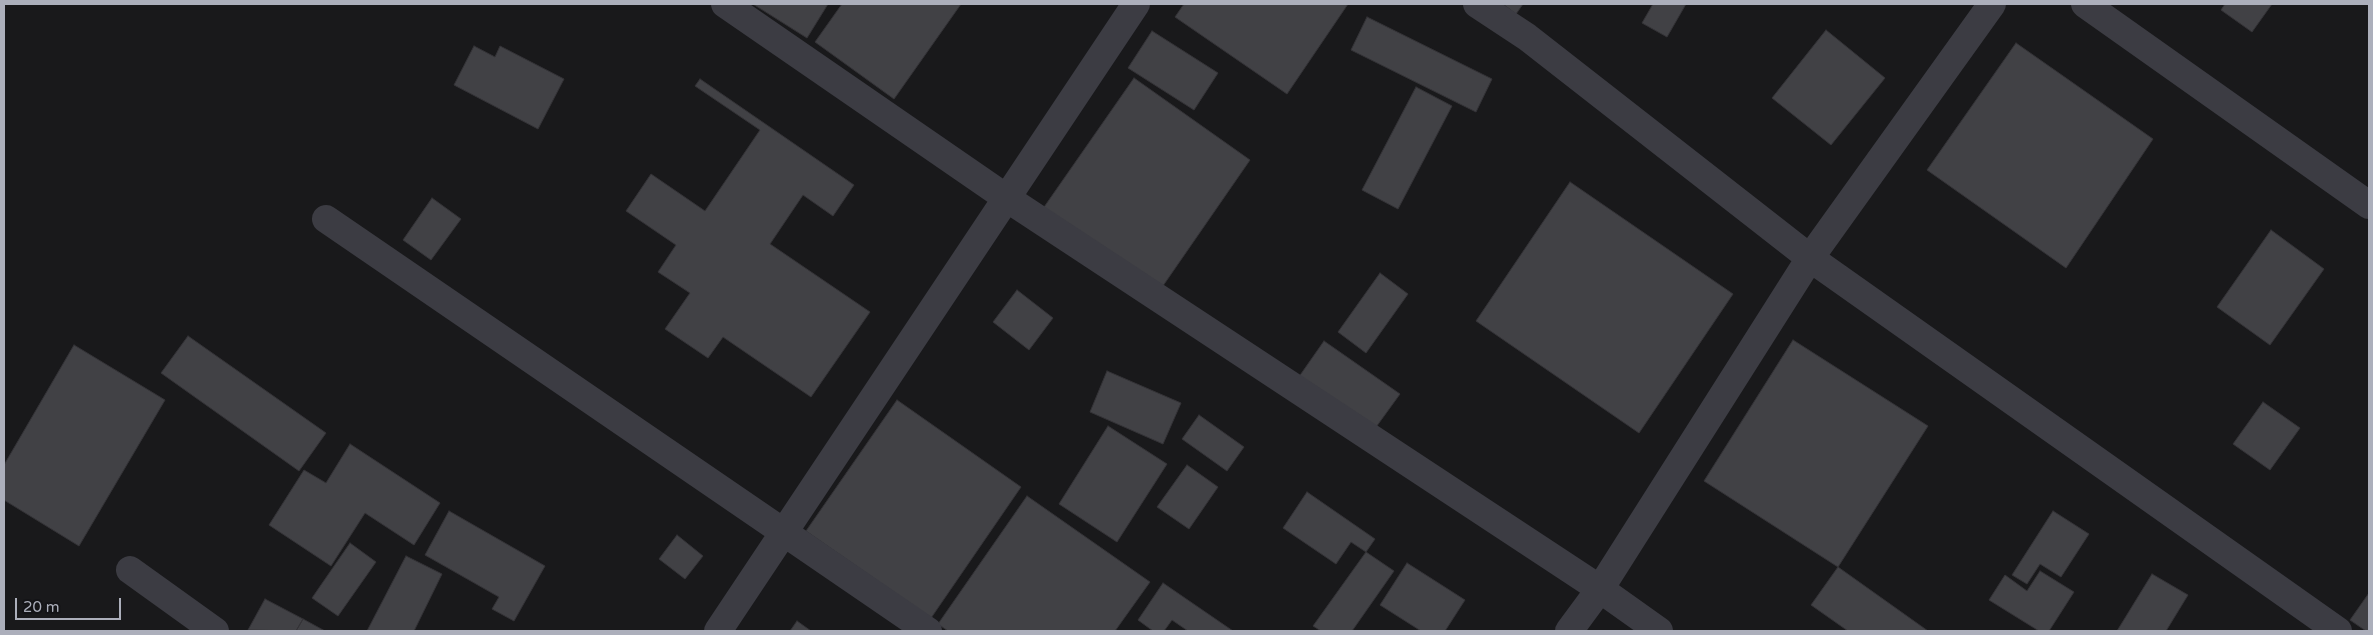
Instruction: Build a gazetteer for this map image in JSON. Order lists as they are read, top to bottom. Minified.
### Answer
{"scale_bar":"20 m"}
